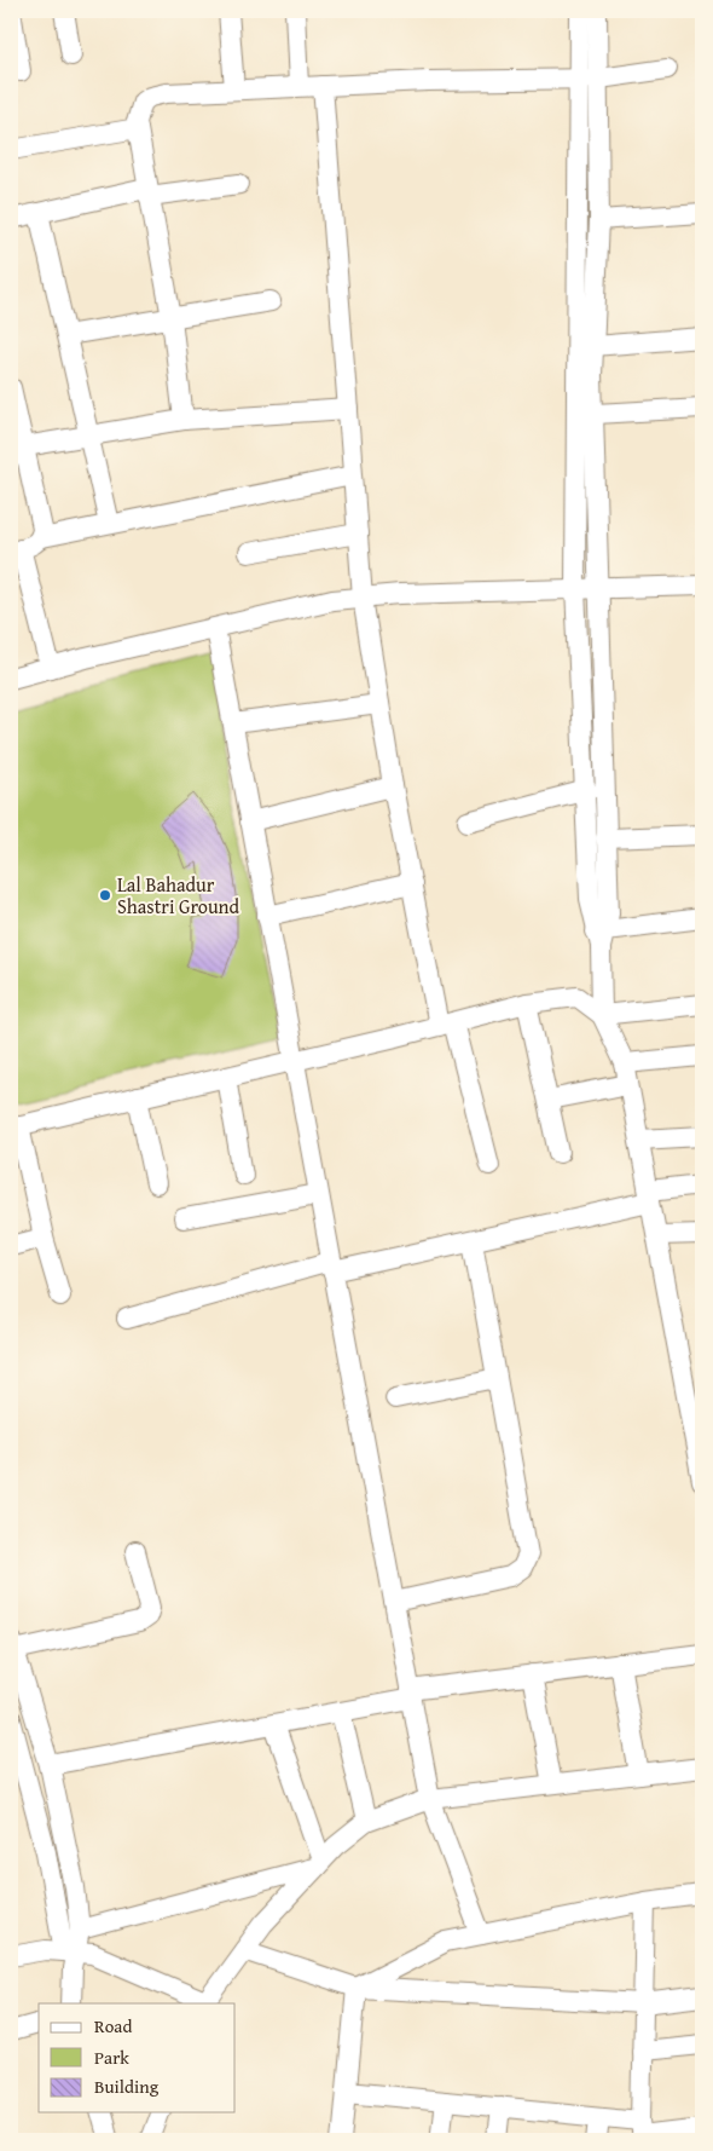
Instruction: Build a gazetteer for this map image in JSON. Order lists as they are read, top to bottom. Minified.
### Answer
{"places":["Lal Bahadur Shastri Ground"],"legend":["Road","Park","Building"]}
